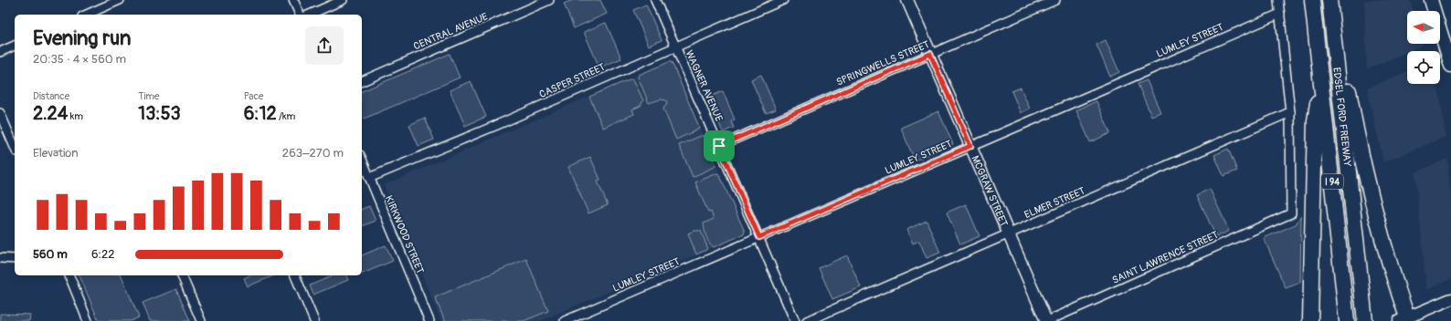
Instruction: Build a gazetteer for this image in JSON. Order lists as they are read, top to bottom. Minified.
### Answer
{"streets":{"highway":["EDSEL FORD FREEWAY","I 94"],"street":["CENTRAL AVENUE","LUMLEY STREET","SPRINGWELLS STREET","CASPER STREET","WAGNER AVENUE","MCGRAW STREET","ELMER STREET","KIRKWOOD STREET","SAINT LAWRENCE STREET"]},"crossings":[["LUMLEY STREET","WAGNER AVENUE"],["LUMLEY STREET","MCGRAW STREET"],["SPRINGWELLS STREET","WAGNER AVENUE"],["SPRINGWELLS STREET","MCGRAW STREET"],["CASPER STREET","WAGNER AVENUE"],["CASPER STREET","KIRKWOOD STREET"],["MCGRAW STREET","ELMER STREET"],["MCGRAW STREET","SAINT LAWRENCE STREET"],["ELMER STREET","SAINT LAWRENCE STREET"]],"north":"left","page":{"heading":["Evening run","20:35 · 4 × 560 m"],"stats":[["Distance","2.24 km"],["Time","13:53"],["Pace","6:12 /km"]],"chart":["Elevation","263–270 m"],"list":[{"name":"560 m","note":"6:22"}]}}
